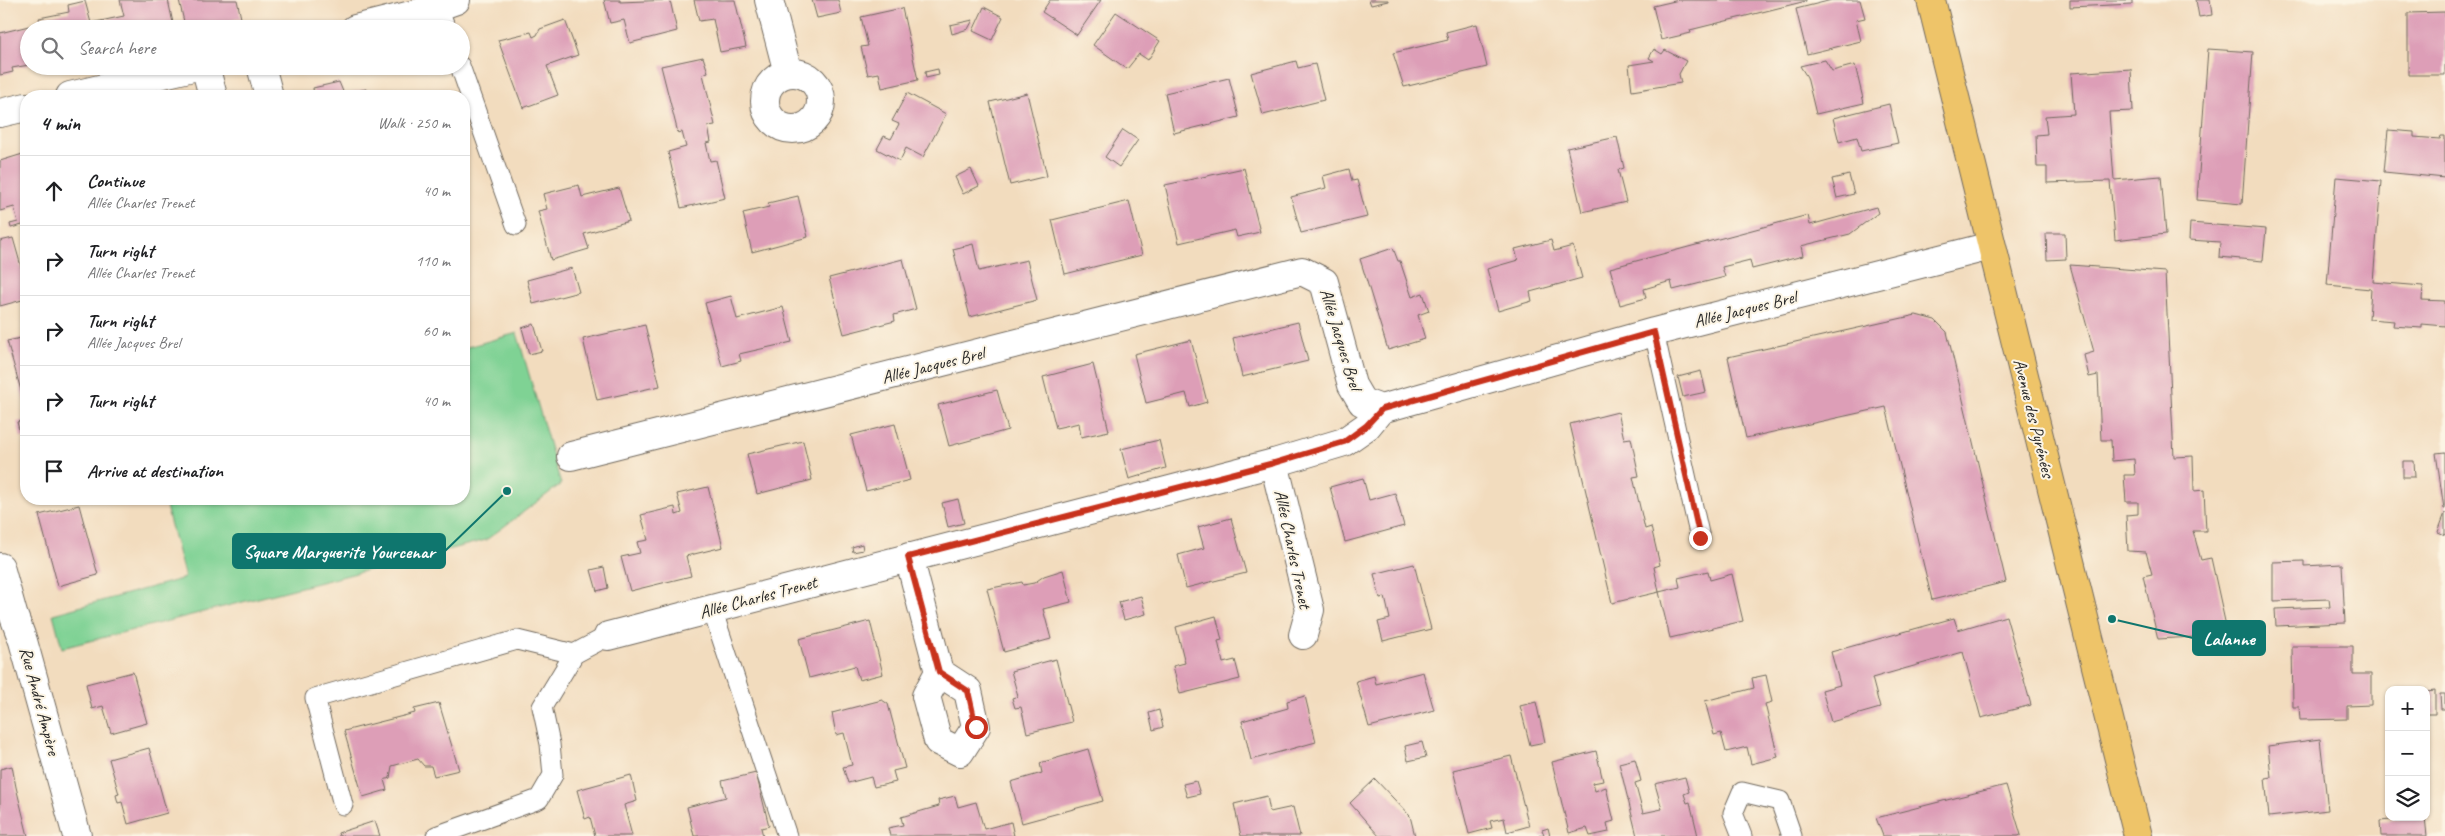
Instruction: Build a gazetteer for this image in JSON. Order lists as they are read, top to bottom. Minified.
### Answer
{"streets":{"main road":["Avenue des Pyrénées"],"street":["Allée Jacques Brel","Allée Charles Trenet","Rue André Ampère"]},"crossings":[["Allée Jacques Brel","Avenue des Pyrénées"],["Allée Jacques Brel","Allée Charles Trenet"]],"places":["Square Marguerite Yourcenar","Lalanne"],"page":{"search":"Search here","heading":["4 min","Walk · 250 m"],"list":[["Continue","Allée Charles Trenet","40 m"],["Turn right","Allée Charles Trenet","110 m"],["Turn right","Allée Jacques Brel","60 m"],["Turn right","40 m"],"Arrive at destination"],"map_buttons":["+","−"]}}
